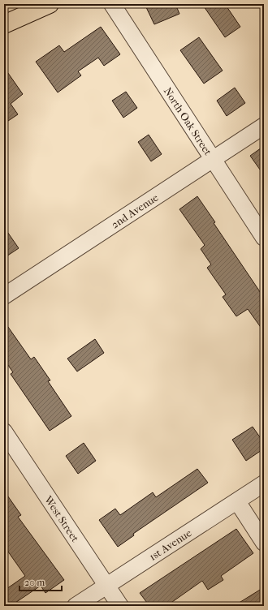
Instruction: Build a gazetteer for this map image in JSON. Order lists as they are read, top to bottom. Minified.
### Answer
{"streets":{"street":["North Oak Street","2nd Avenue","West Street","1st Avenue"]},"crossings":[["North Oak Street","2nd Avenue"],["West Street","1st Avenue"]],"scale_bar":"20 m"}
